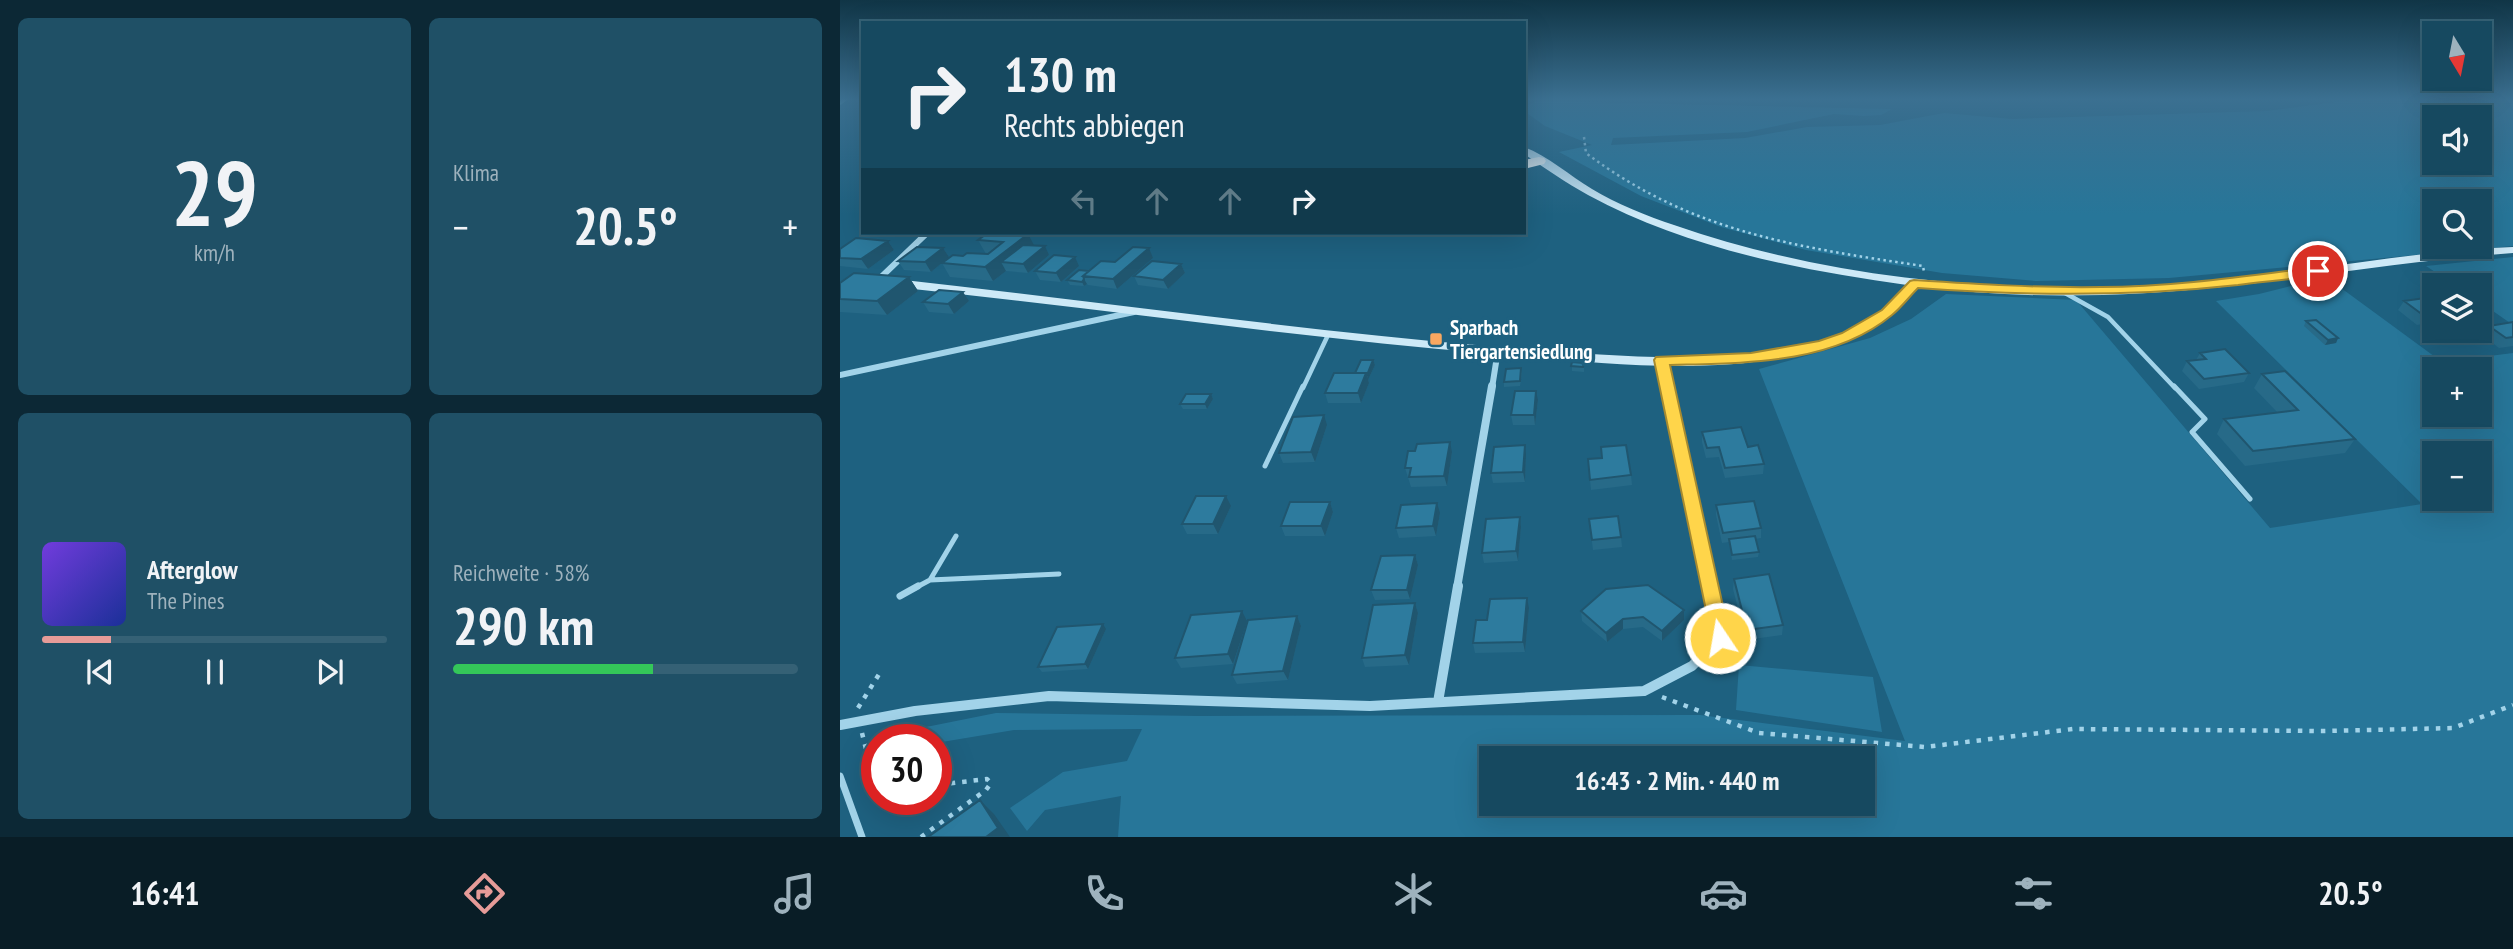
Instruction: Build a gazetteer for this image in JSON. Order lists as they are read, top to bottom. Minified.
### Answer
{"places":{"transit":["Sparbach Tiergartensiedlung"]},"north":"bottom","page":{"tile":[["29","km/h"],"Klima",["Reichweite · 58%","290 km"]],"map_buttons":["+","−"],"turn":["130 m","Rechts abbiegen"],"heat":["−","20.5°","+"],"song":["Afterglow","The Pines"],"limit":"30","trip":"16:43 · 2 Min. · 440 m","tabs":["16:41","20.5°"]}}
